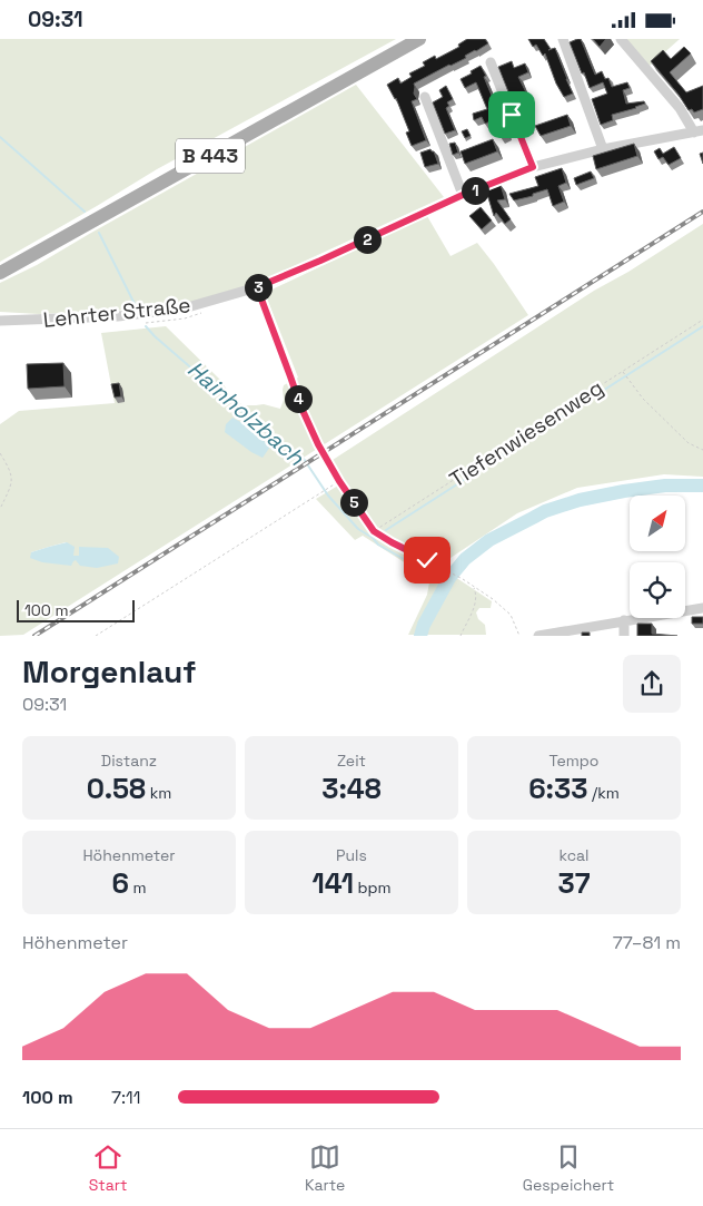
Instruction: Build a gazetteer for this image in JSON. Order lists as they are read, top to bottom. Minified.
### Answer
{"streets":{"main road":["B 443"],"street":["Lehrter Straße"],"path":["Tiefenwiesenweg"]},"water":["Hainholzbach"],"scale_bar":"100 m","north":"top right","page":{"status":"09:31","pins":["1","2","3","4","5"],"scale":"100 m","heading":["Morgenlauf","09:31"],"stats":[["Distanz","0.58 km"],["Zeit","3:48"],["Tempo","6:33 /km"],["Höhenmeter","6 m"],["Puls","141 bpm"],["kcal","37"]],"chart":["Höhenmeter","77–81 m"],"list":[{"name":"100 m","note":"7:11"}],"tabs":["Start","Karte","Gespeichert"]}}
